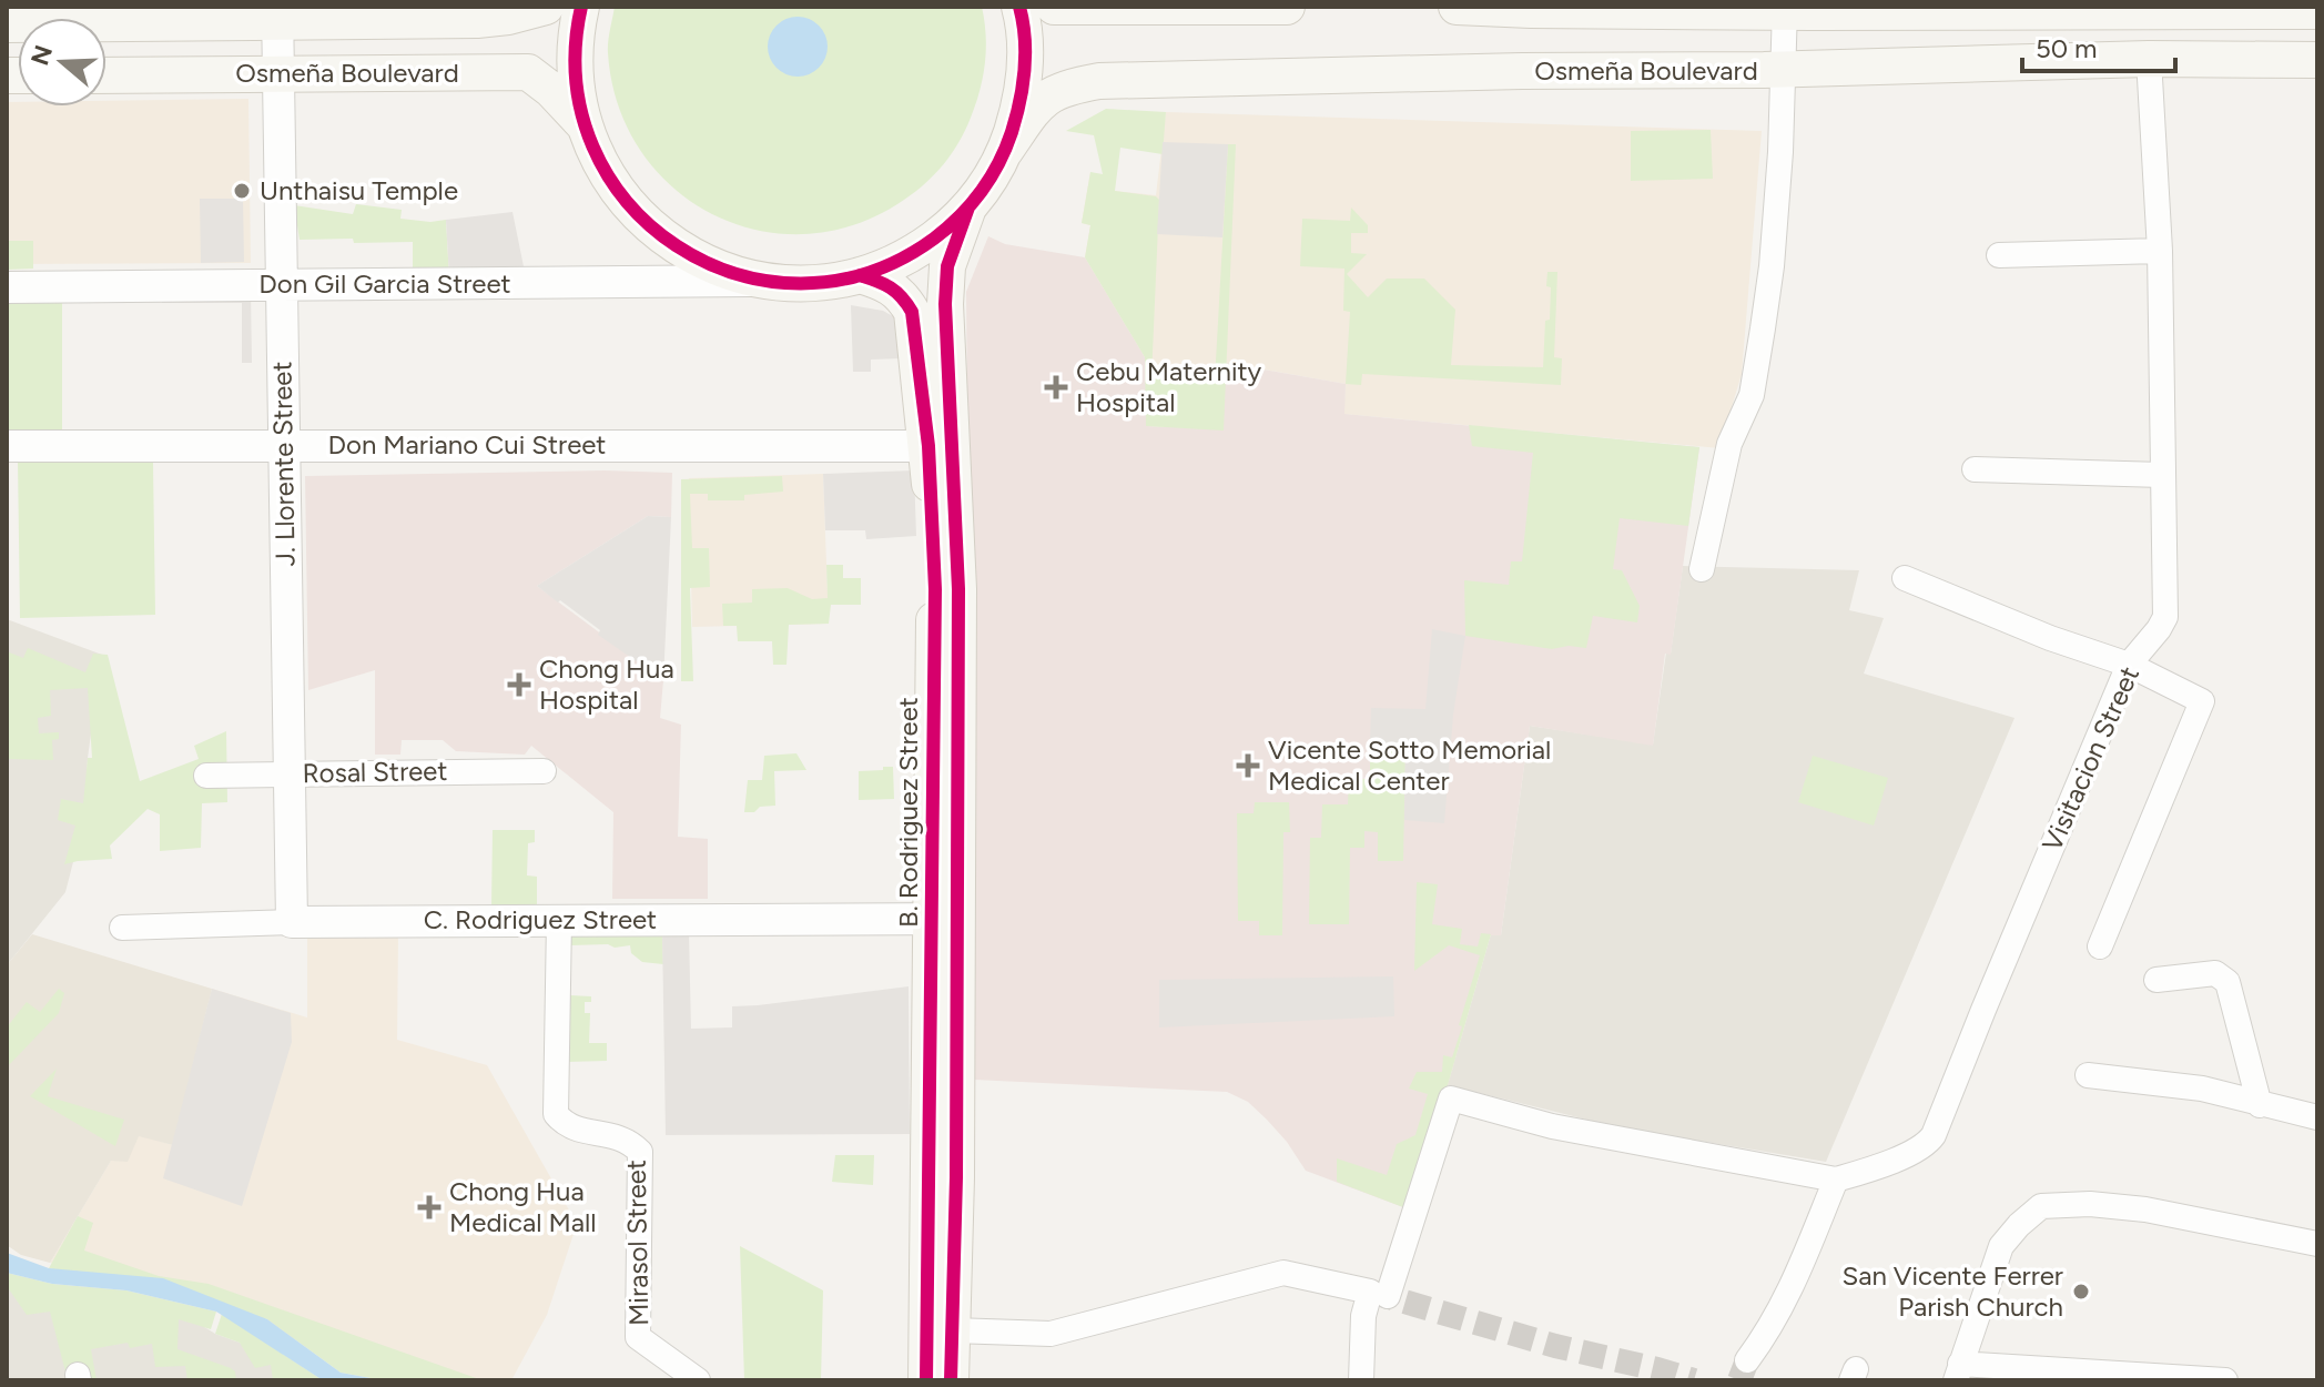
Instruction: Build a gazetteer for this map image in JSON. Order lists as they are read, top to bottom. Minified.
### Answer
{"streets":{"main road":["Osmeña Boulevard","B. Rodriguez Street"],"street":["Don Gil Garcia Street","Don Mariano Cui Street","J. Llorente Street","Visitacion Street","Rosal Street","C. Rodriguez Street","Mirasol Street"]},"crossings":[["Osmeña Boulevard","J. Llorente Street"],["Osmeña Boulevard","Visitacion Street"],["Don Gil Garcia Street","J. Llorente Street"],["Don Mariano Cui Street","J. Llorente Street"],["Don Mariano Cui Street","B. Rodriguez Street"],["J. Llorente Street","Rosal Street"],["J. Llorente Street","C. Rodriguez Street"],["B. Rodriguez Street","C. Rodriguez Street"],["C. Rodriguez Street","Mirasol Street"]],"places":{"other":["Unthaisu Temple","San Vicente Ferrer Parish Church"],"health":["Cebu Maternity Hospital","Chong Hua Hospital","Vicente Sotto Memorial Medical Center","Chong Hua Medical Mall"]},"scale_bar":"50 m","north":"left"}
